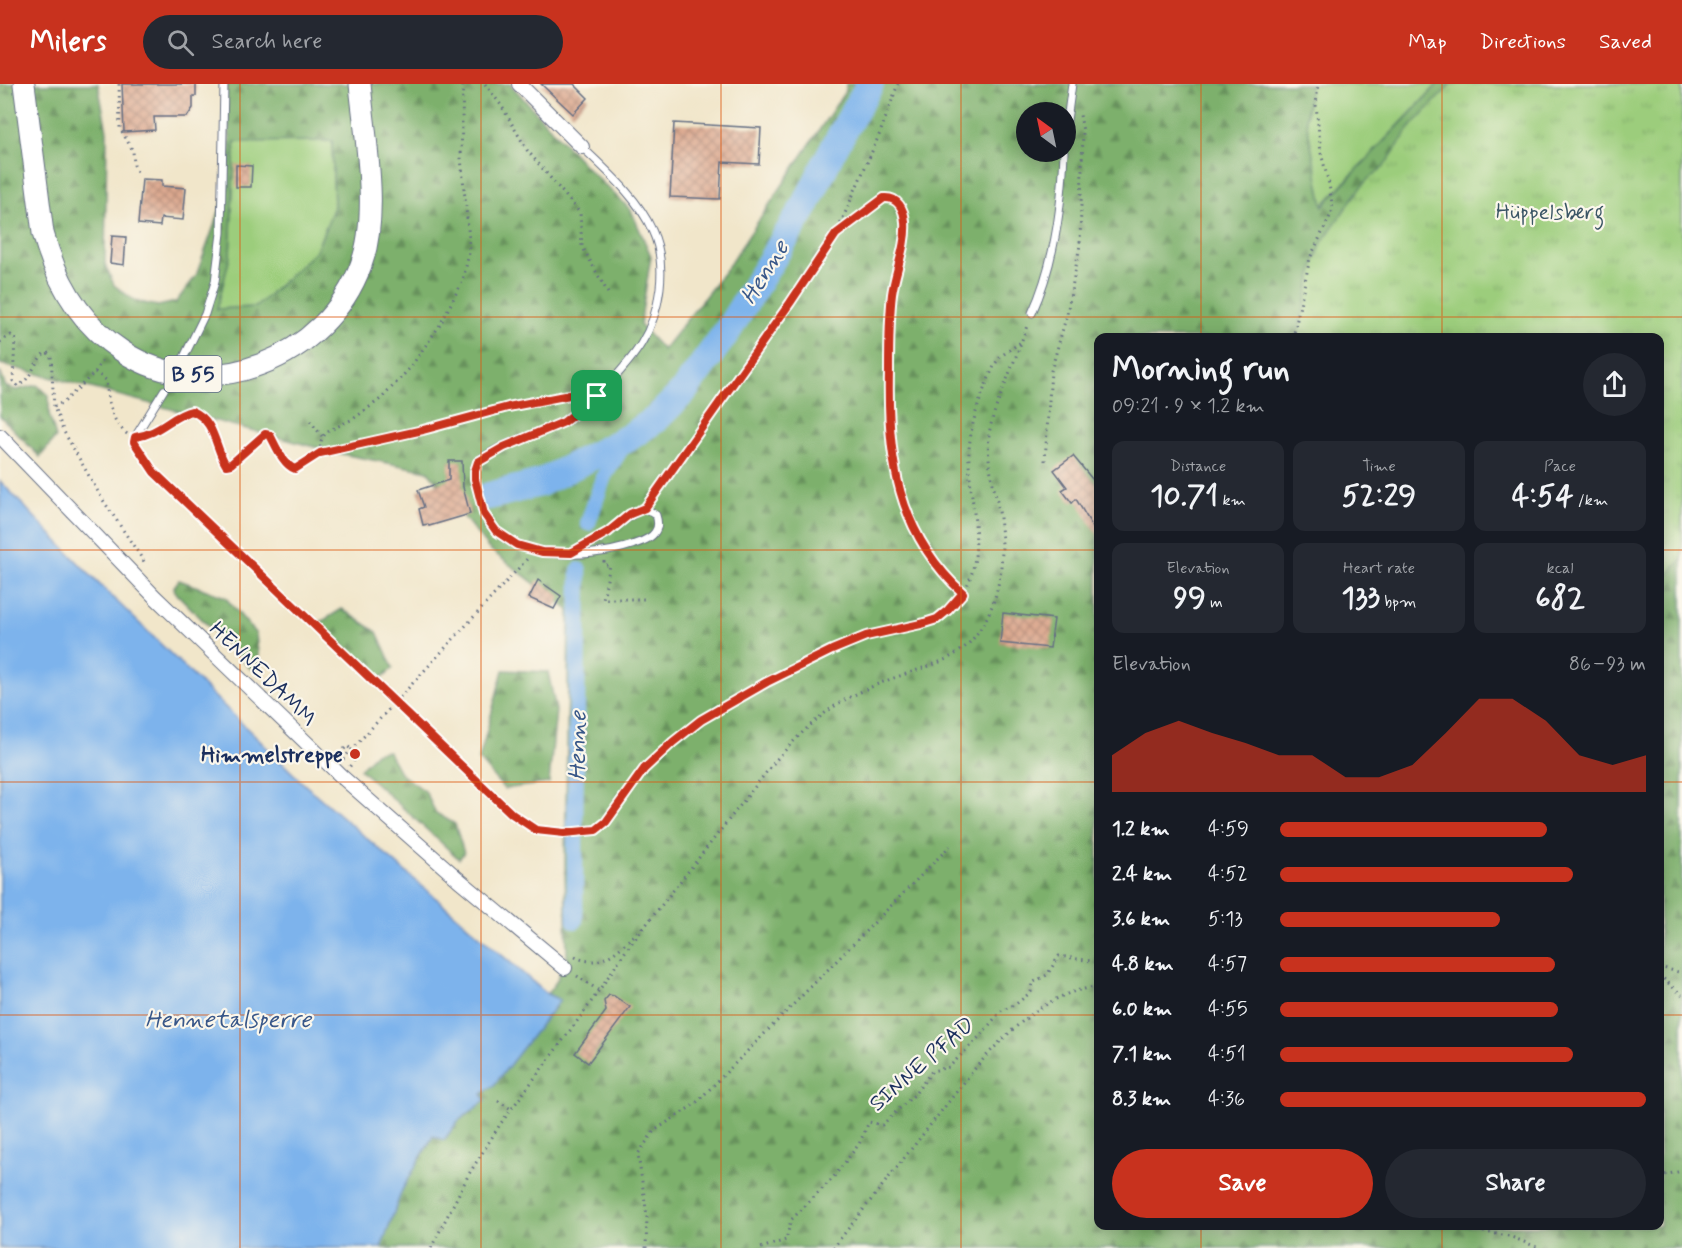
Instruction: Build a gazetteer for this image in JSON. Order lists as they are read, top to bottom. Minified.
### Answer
{"streets":{"main road":["B 55"],"street":["HENNEDAMM"],"path":["SINNE PFAD"]},"water":["Henne","Hennetalsperre"],"parks":["Hüppelsberg"],"places":["Himmelstreppe"],"north":"top left","page":{"header":"Milers","search":"Search here","nav":["Map","Directions","Saved"],"heading":["Morning run","09:21 · 9 × 1.2 km"],"stats":[["Distance","10.71 km"],["Time","52:29"],["Pace","4:54 /km"],["Elevation","99 m"],["Heart rate","133 bpm"],["kcal","682"]],"chart":["Elevation","86–93 m"],"list":[{"name":"1.2 km","note":"4:59"},{"name":"2.4 km","note":"4:52"},{"name":"3.6 km","note":"5:13"},{"name":"4.8 km","note":"4:57"},{"name":"6.0 km","note":"4:55"},{"name":"7.1 km","note":"4:51"},{"name":"8.3 km","note":"4:36"}],"buttons":["Save","Share"]}}
